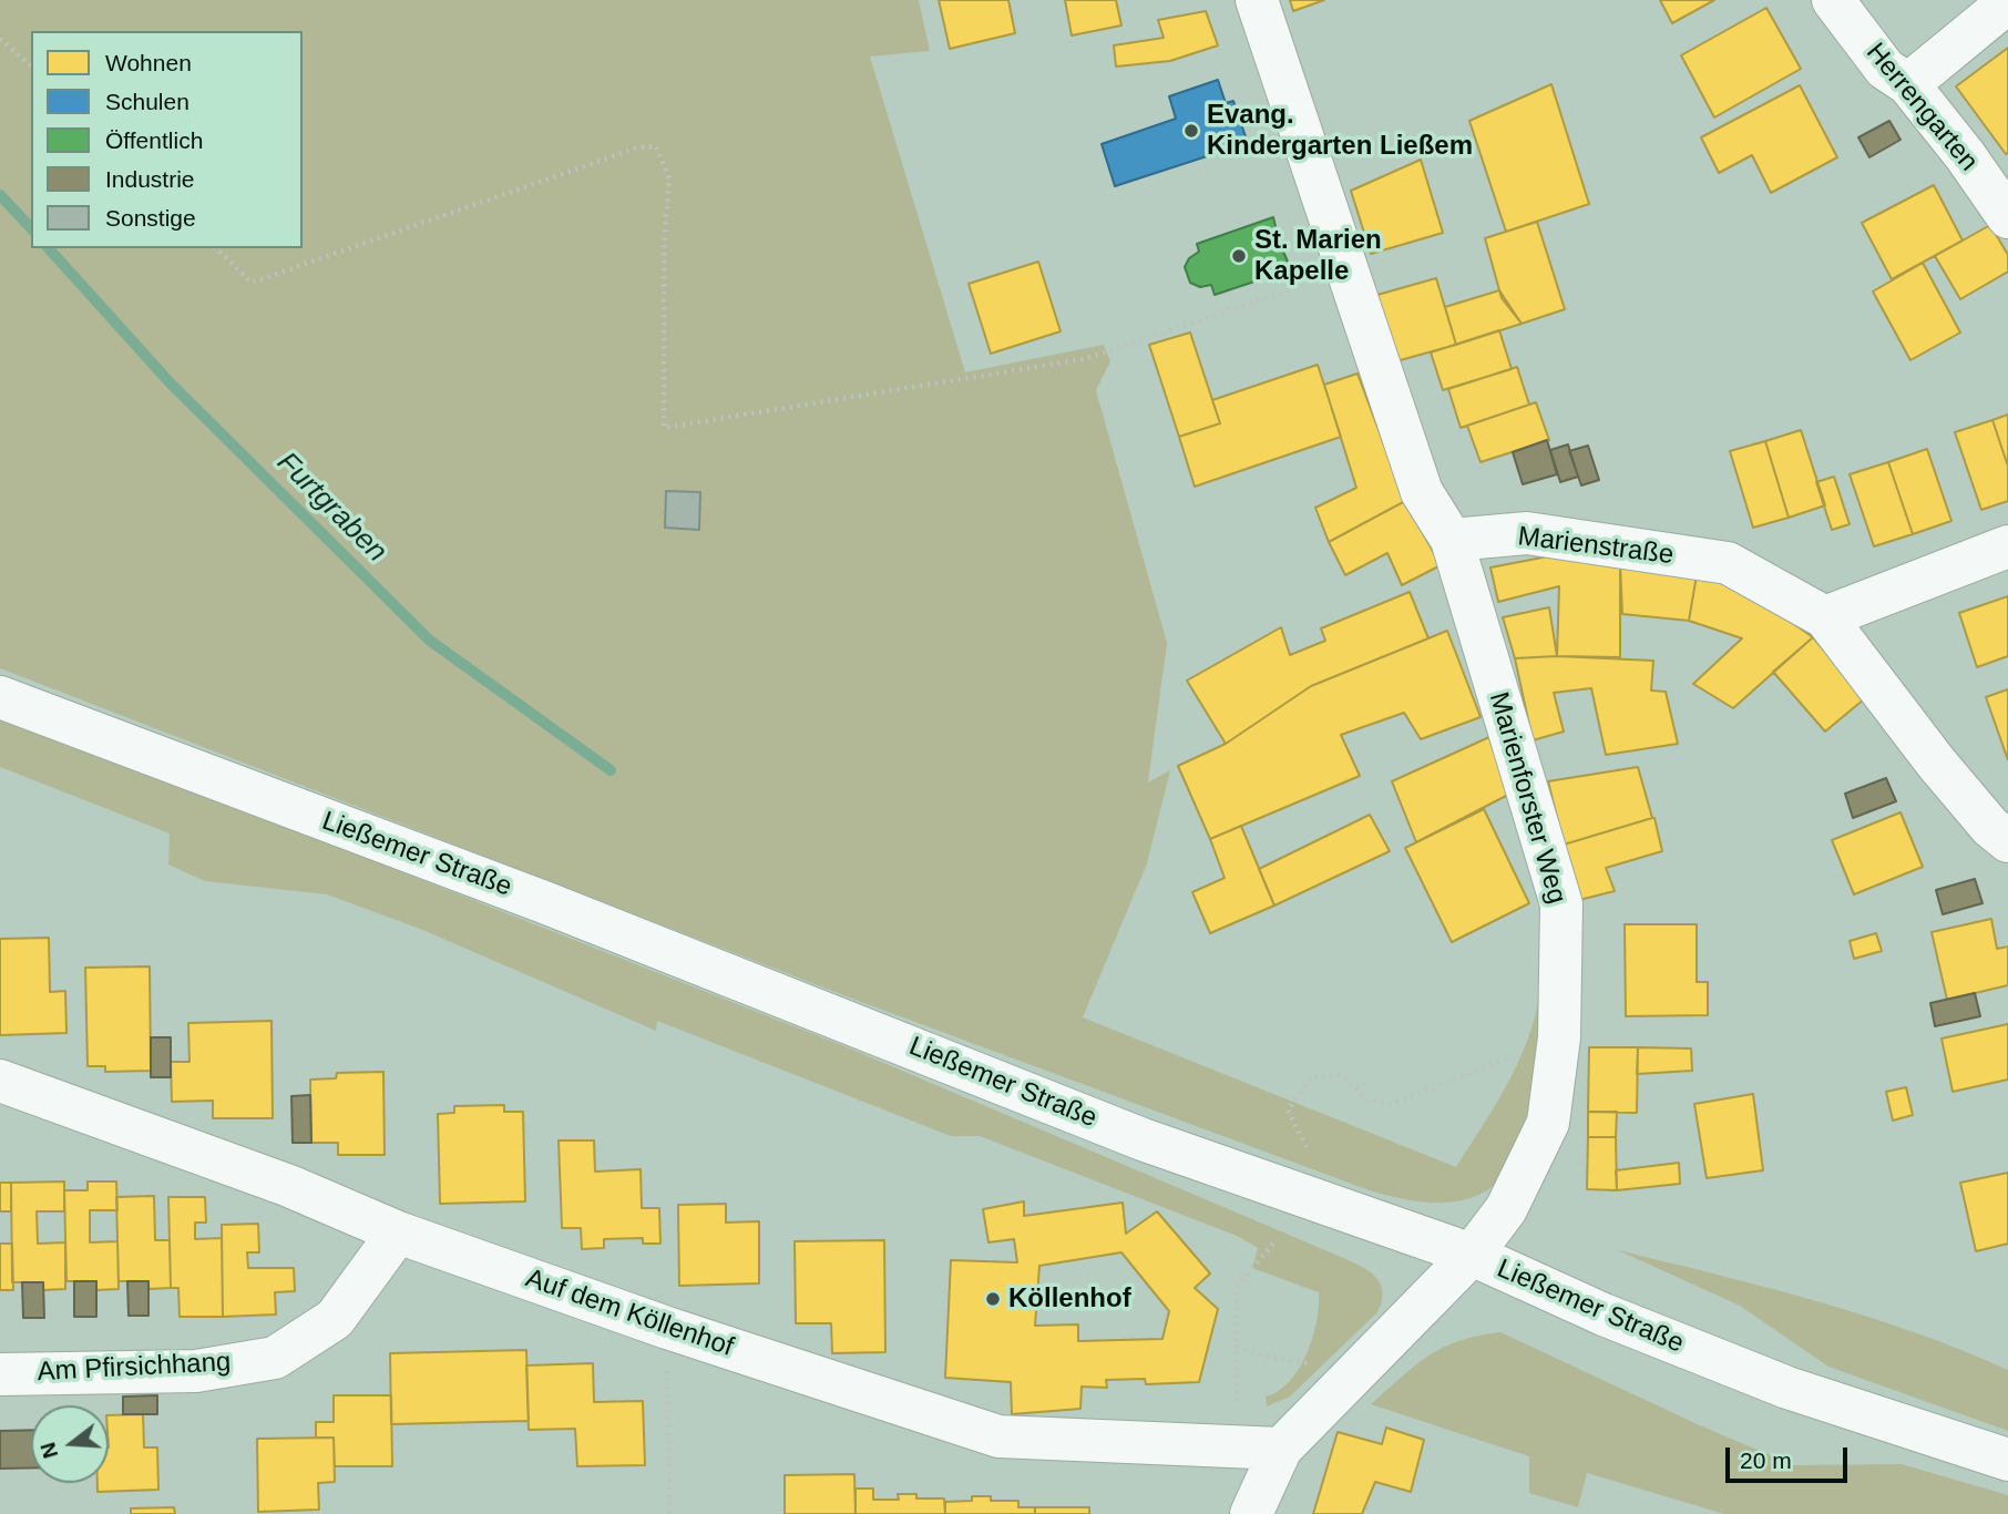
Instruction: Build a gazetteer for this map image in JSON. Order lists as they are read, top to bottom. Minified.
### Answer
{"streets":{"street":["Herrengarten","Marienstraße","Marienforster Weg","Ließemer Straße","Auf dem Köllenhof","Am Pfirsichhang"]},"crossings":[["Marienstraße","Marienforster Weg"],["Marienforster Weg","Ließemer Straße"],["Marienforster Weg","Auf dem Köllenhof"],["Auf dem Köllenhof","Am Pfirsichhang"]],"water":["Furtgraben"],"places":["Evang. Kindergarten Ließem","St. Marien Kapelle","Köllenhof"],"legend":["Wohnen","Schulen","Öffentlich","Industrie","Sonstige"],"scale_bar":"20 m","north":"left"}
